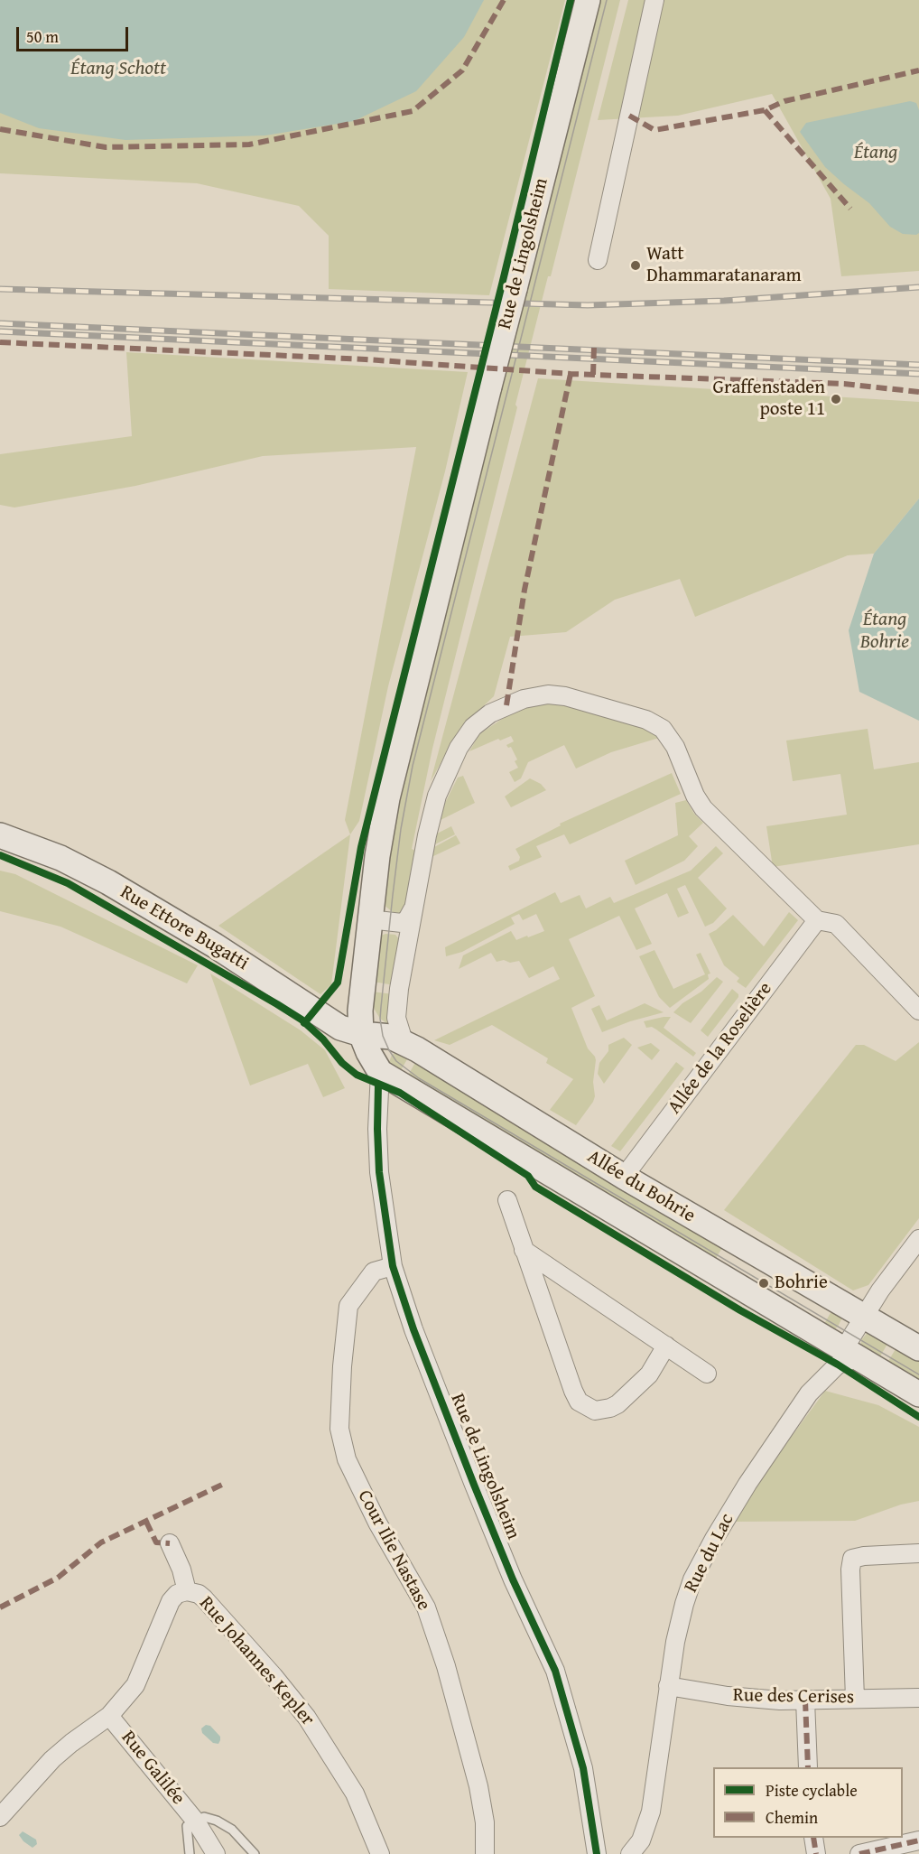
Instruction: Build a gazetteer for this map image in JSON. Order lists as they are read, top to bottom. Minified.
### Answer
{"streets":{"main road":["Rue de Lingolsheim","Rue Ettore Bugatti","Allée du Bohrie"],"street":["Allée de la Roselière","Cour Ilie Nastase","Rue du Lac","Rue Johannes Kepler","Rue des Cerises","Rue Galilée"]},"crossings":[["Rue de Lingolsheim","Rue Ettore Bugatti"],["Rue de Lingolsheim","Allée du Bohrie"],["Rue de Lingolsheim","Cour Ilie Nastase"],["Rue Ettore Bugatti","Allée du Bohrie"],["Allée de la Roselière","Allée du Bohrie"],["Allée du Bohrie","Rue du Lac"],["Rue du Lac","Rue des Cerises"]],"water":["Étang Schott","Étang","Étang Bohrie"],"places":["Watt Dhammaratanaram","Graffenstaden poste 11","Bohrie"],"legend":["Piste cyclable","Chemin"],"scale_bar":"50 m"}
